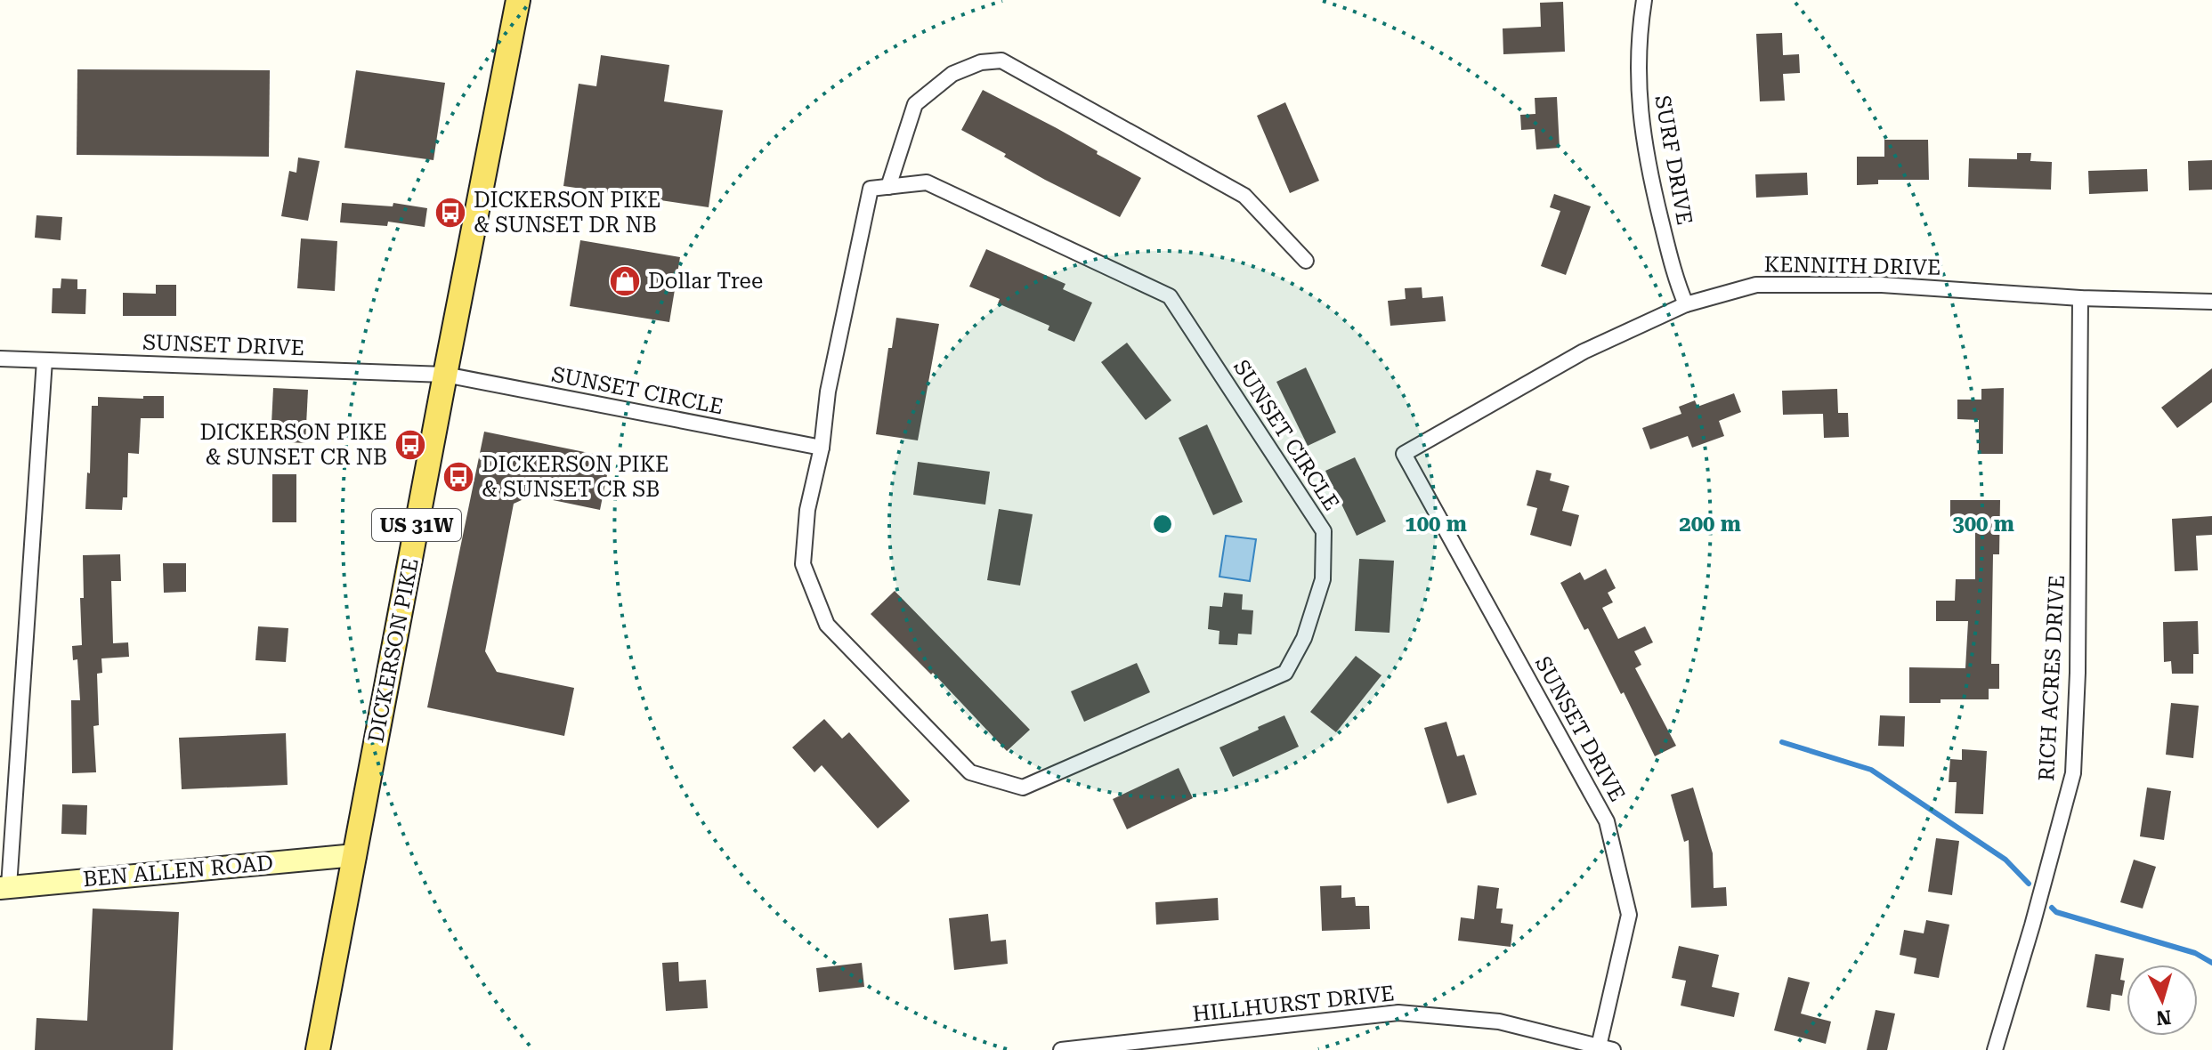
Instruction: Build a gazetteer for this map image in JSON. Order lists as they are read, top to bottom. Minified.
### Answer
{"streets":{"main road":["US 31W","DICKERSON PIKE"],"street":["SURF DRIVE","KENNITH DRIVE","SUNSET DRIVE","SUNSET CIRCLE","RICH ACRES DRIVE","BEN ALLEN ROAD","HILLHURST DRIVE"]},"crossings":[["SURF DRIVE","KENNITH DRIVE"],["KENNITH DRIVE","SUNSET DRIVE"],["KENNITH DRIVE","RICH ACRES DRIVE"],["SUNSET DRIVE","SUNSET CIRCLE"],["SUNSET DRIVE","DICKERSON PIKE"],["SUNSET DRIVE","HILLHURST DRIVE"],["SUNSET CIRCLE","DICKERSON PIKE"],["DICKERSON PIKE","BEN ALLEN ROAD"]],"places":{"bus stop":["DICKERSON PIKE & SUNSET DR NB","DICKERSON PIKE & SUNSET CR NB","DICKERSON PIKE & SUNSET CR SB"],"shop":["Dollar Tree"]},"north":"bottom","rings":["100 m","200 m","300 m"]}
